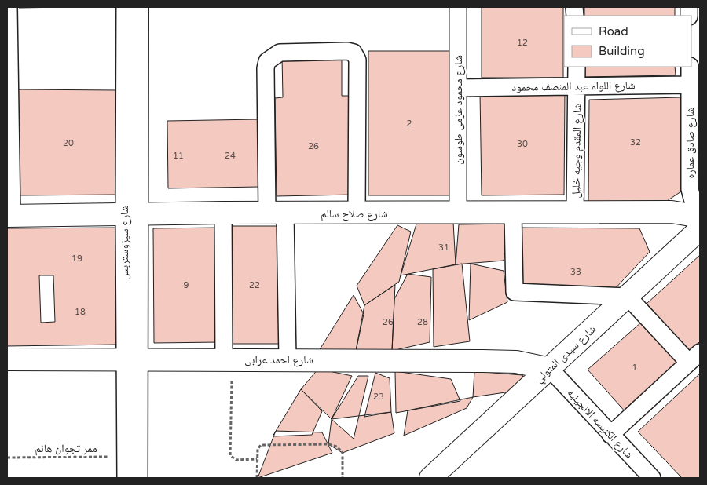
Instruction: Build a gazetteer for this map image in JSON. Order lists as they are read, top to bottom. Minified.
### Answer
{"streets":{"main road":["شارع صلاح سالم","شارع سيدى المتولي","شارع احمد عرابى"],"street":["شارع اللواء عبد المنصف محمود","شارع محمود عزمى طوسون","شارع صادق عماره","شارع المقدم وجيه خليل","شارع سيزوستريس","شارع الكنيسه الانجيليه"],"path":["ممر تجوان هانم"]},"crossings":[["شارع اللواء عبد المنصف محمود","شارع محمود عزمى طوسون"],["شارع اللواء عبد المنصف محمود","شارع صادق عماره"],["شارع اللواء عبد المنصف محمود","شارع المقدم وجيه خليل"],["شارع محمود عزمى طوسون","شارع صلاح سالم"],["شارع صادق عماره","شارع صلاح سالم"],["شارع صادق عماره","شارع سيدى المتولي"],["شارع المقدم وجيه خليل","شارع صلاح سالم"],["شارع صلاح سالم","شارع سيزوستريس"],["شارع صلاح سالم","شارع سيدى المتولي"],["شارع سيزوستريس","شارع احمد عرابى"],["شارع سيزوستريس","ممر تجوان هانم"],["شارع سيدى المتولي","شارع احمد عرابى"],["شارع سيدى المتولي","شارع الكنيسه الانجيليه"],["شارع احمد عرابى","شارع الكنيسه الانجيليه"]],"house_numbers":["12","2","32","20","30","26","11","24","31","19","33","9","22","18","26","28","1","23"],"legend":["Road","Building"]}
